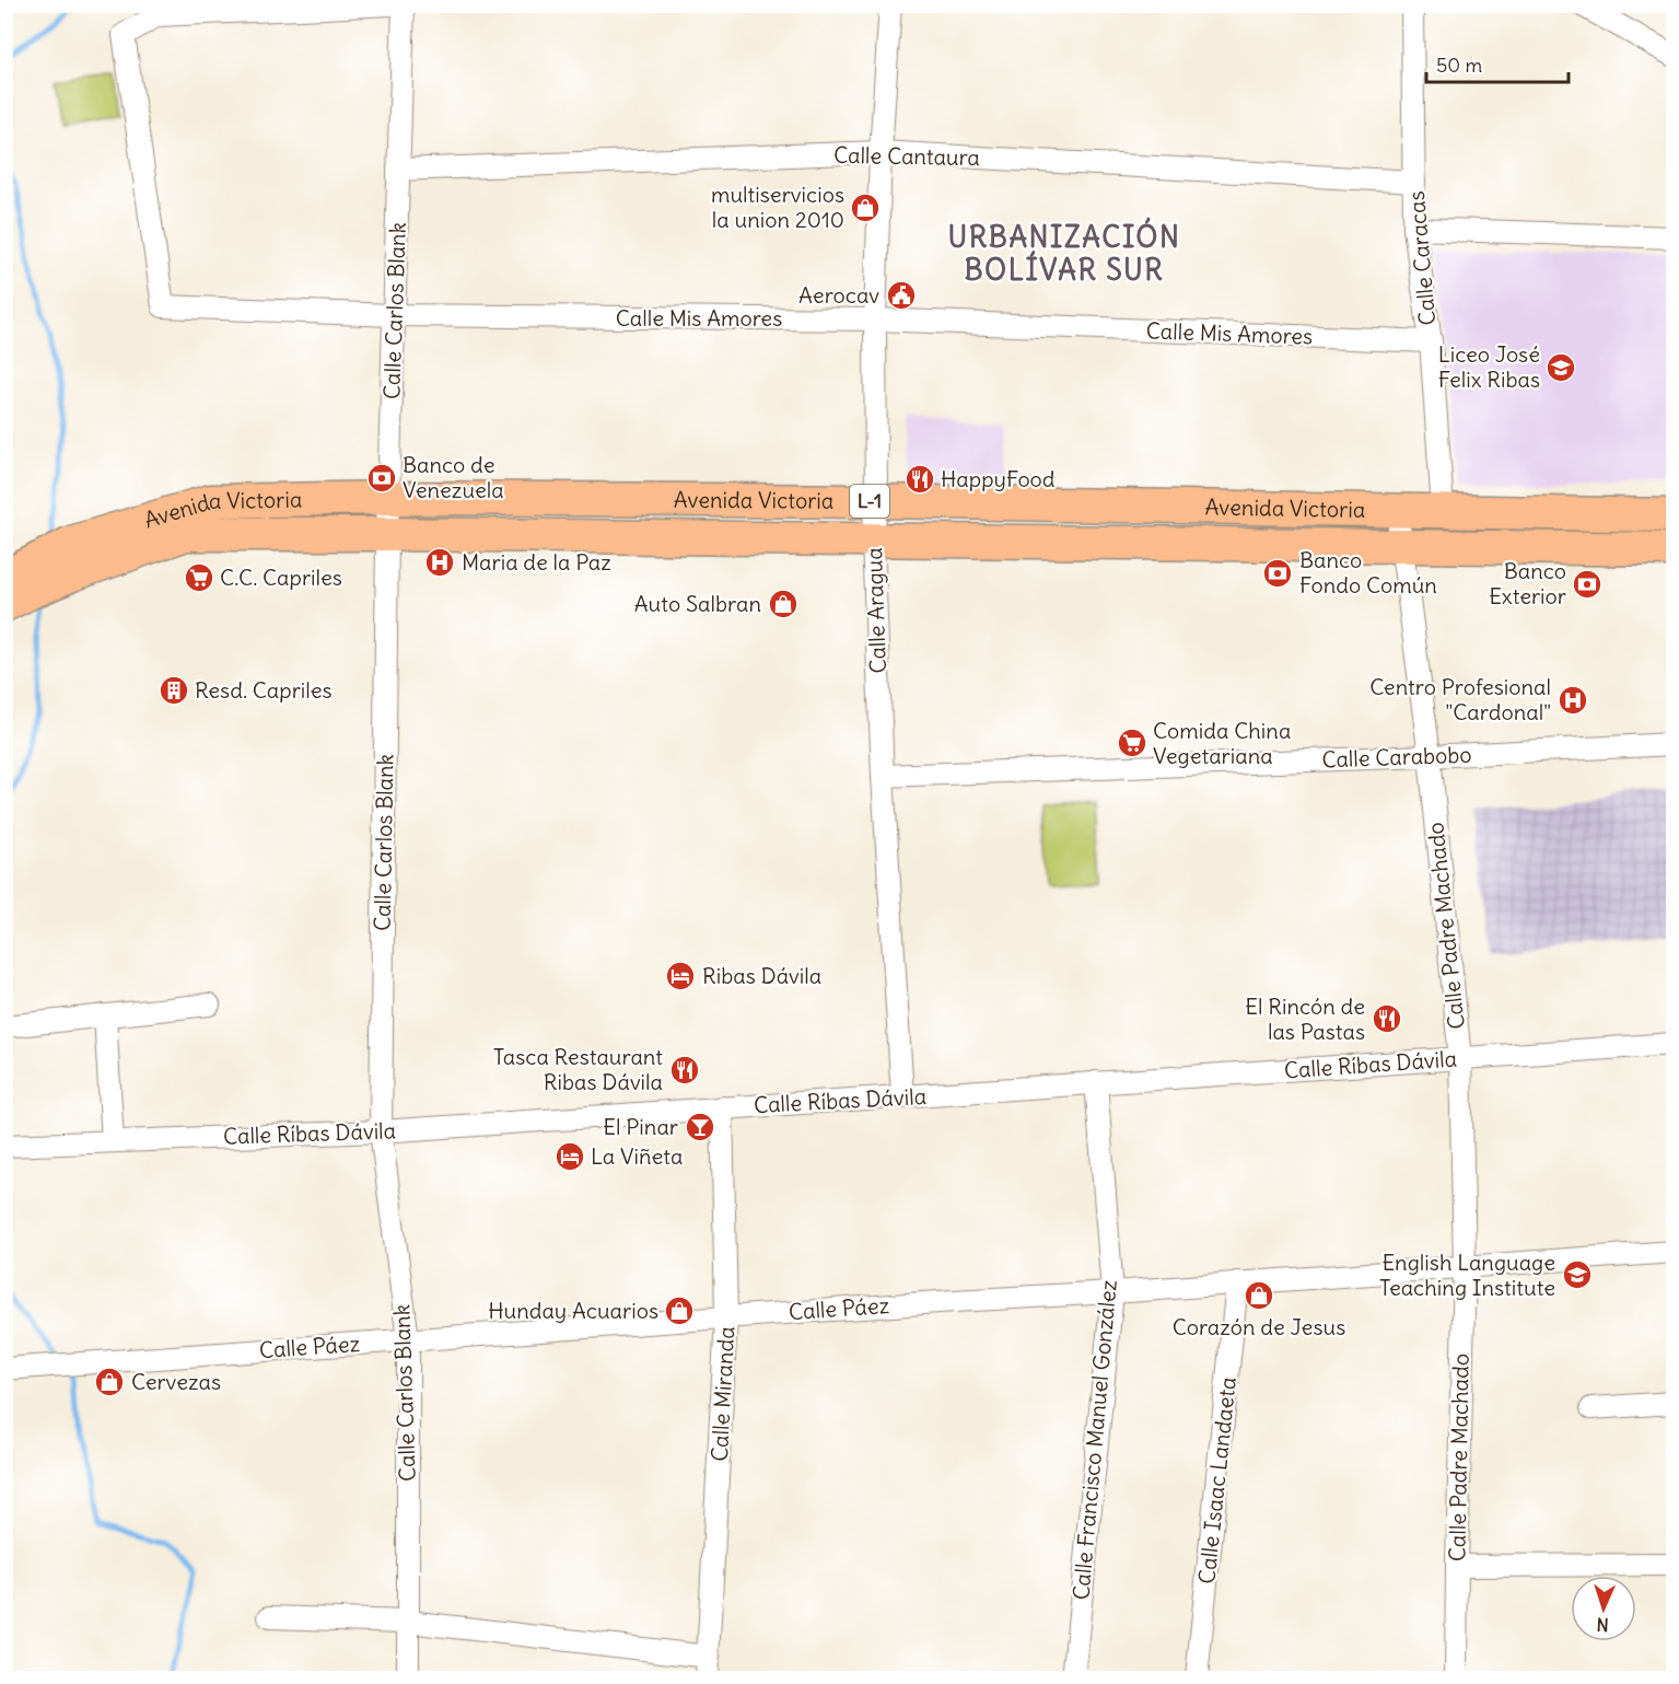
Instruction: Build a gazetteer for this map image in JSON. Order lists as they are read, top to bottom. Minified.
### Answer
{"streets":{"main road":["Avenida Victoria","L-1"],"street":["Calle Cantaura","Calle Caracas","Calle Carlos Blank","Calle Mis Amores","Calle Aragua","Calle Carabobo","Calle Padre Machado","Calle Ríbas Dávila","Calle Páez","Calle Miranda","Calle Francisco Manuel González","Calle Isaac Landaeta"]},"crossings":[["Calle Cantaura","Calle Caracas"],["Calle Cantaura","Calle Carlos Blank"],["Calle Cantaura","Calle Aragua"],["Calle Caracas","Calle Mis Amores"],["Calle Caracas","Avenida Victoria"],["Calle Carlos Blank","Calle Mis Amores"],["Calle Carlos Blank","Avenida Victoria"],["Calle Carlos Blank","Calle Ríbas Dávila"],["Calle Carlos Blank","Calle Páez"],["Calle Mis Amores","Calle Aragua"],["Avenida Victoria","Calle Aragua"],["Avenida Victoria","Calle Padre Machado"],["Calle Aragua","Calle Carabobo"],["Calle Aragua","Calle Ríbas Dávila"],["Calle Carabobo","Calle Padre Machado"],["Calle Padre Machado","Calle Ríbas Dávila"],["Calle Padre Machado","Calle Páez"],["Calle Ríbas Dávila","Calle Miranda"],["Calle Ríbas Dávila","Calle Francisco Manuel González"],["Calle Páez","Calle Miranda"],["Calle Páez","Calle Francisco Manuel González"],["Calle Páez","Calle Isaac Landaeta"]],"districts":["URBANIZACIÓN BOLÍVAR SUR"],"places":{"shop":["multiservicios la union 2010","Auto Salbran","Corazón de Jesus","Hunday Acuarios","Cervezas"],"public building":["Aerocav"],"school or university":["Liceo José Felix Ribas","English Language Teaching Institute"],"bank":["Banco de Venezuela","Banco Fondo Común","Banco Exterior"],"restaurant":["HappyFood","El Rincón de las Pastas","Tasca Restaurant Ribas Dávila"],"hospital":["Maria de la Paz","Centro Profesional \"Cardonal\""],"supermarket":["C.C. Capriles","Comida China Vegetariana"],"building":["Resd. Capriles"],"hotel":["Ribas Dávila","La Viñeta"],"bar":["El Pinar"]},"scale_bar":"50 m","north":"bottom"}
